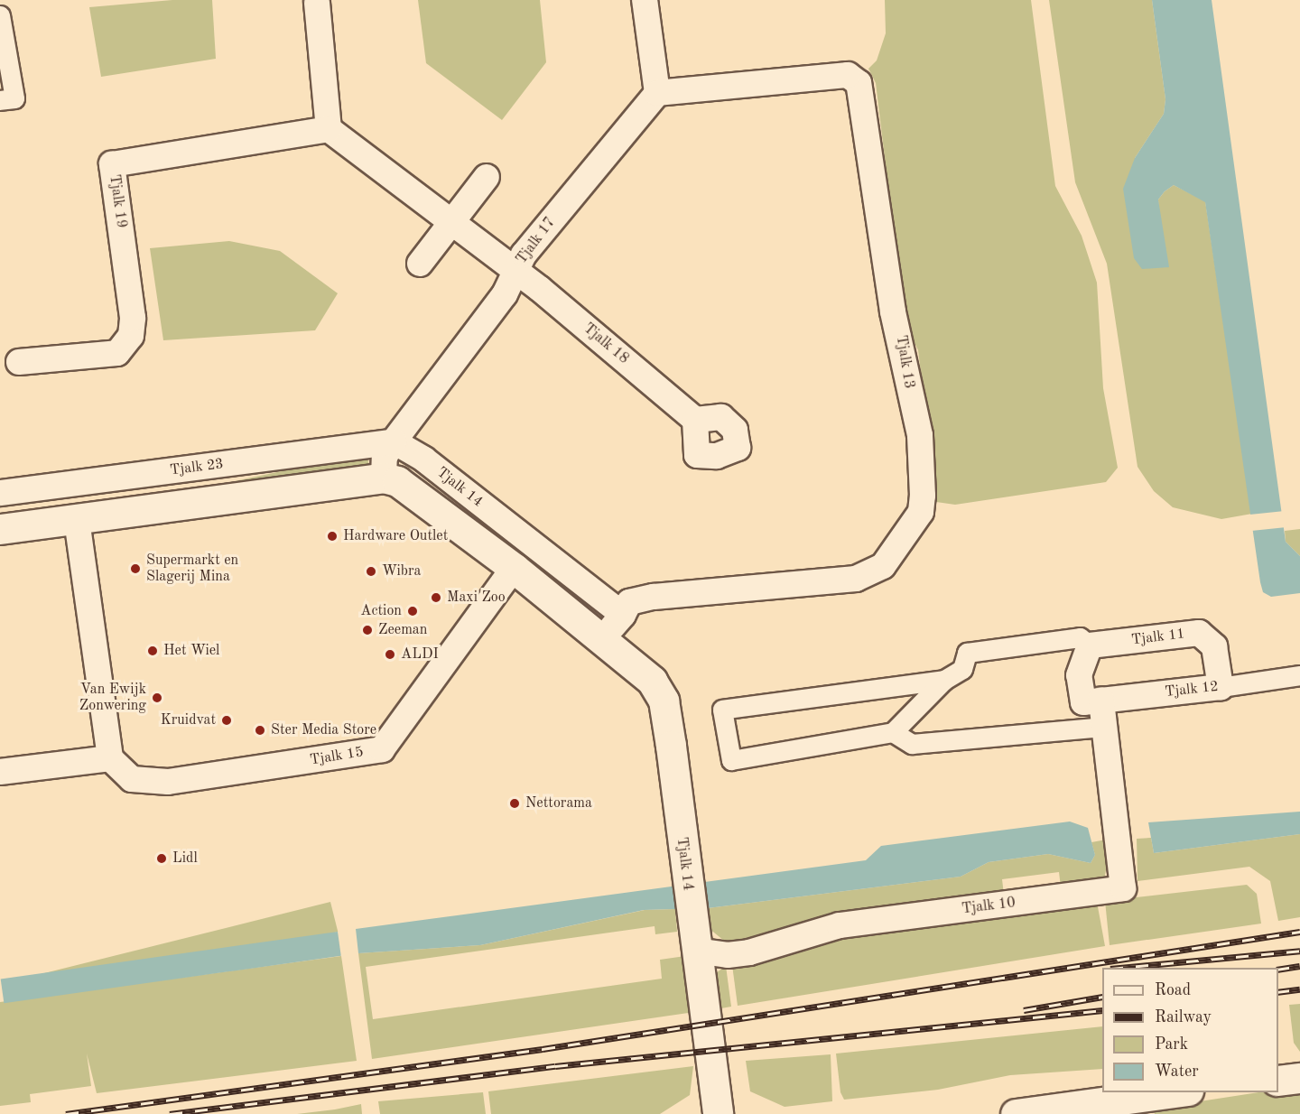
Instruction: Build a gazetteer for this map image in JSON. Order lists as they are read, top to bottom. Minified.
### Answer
{"streets":{"street":["Tjalk 19","Tjalk 17","Tjalk 18","Tjalk 13","Tjalk 23","Tjalk 14","Tjalk 11","Tjalk 12","Tjalk 15","Tjalk 10"]},"crossings":[["Tjalk 17","Tjalk 18"],["Tjalk 17","Tjalk 13"],["Tjalk 17","Tjalk 23"],["Tjalk 17","Tjalk 14"],["Tjalk 13","Tjalk 14"],["Tjalk 23","Tjalk 14"],["Tjalk 14","Tjalk 15"],["Tjalk 14","Tjalk 10"],["Tjalk 11","Tjalk 12"],["Tjalk 12","Tjalk 10"]],"places":["Hardware Outlet","Supermarkt en Slagerij Mina","Wibra","Maxi Zoo","Action","Zeeman","Het Wiel","ALDI","Van Ewijk Zonwering","Kruidvat","Ster Media Store","Nettorama","Lidl"],"legend":["Road","Railway","Park","Water"]}
